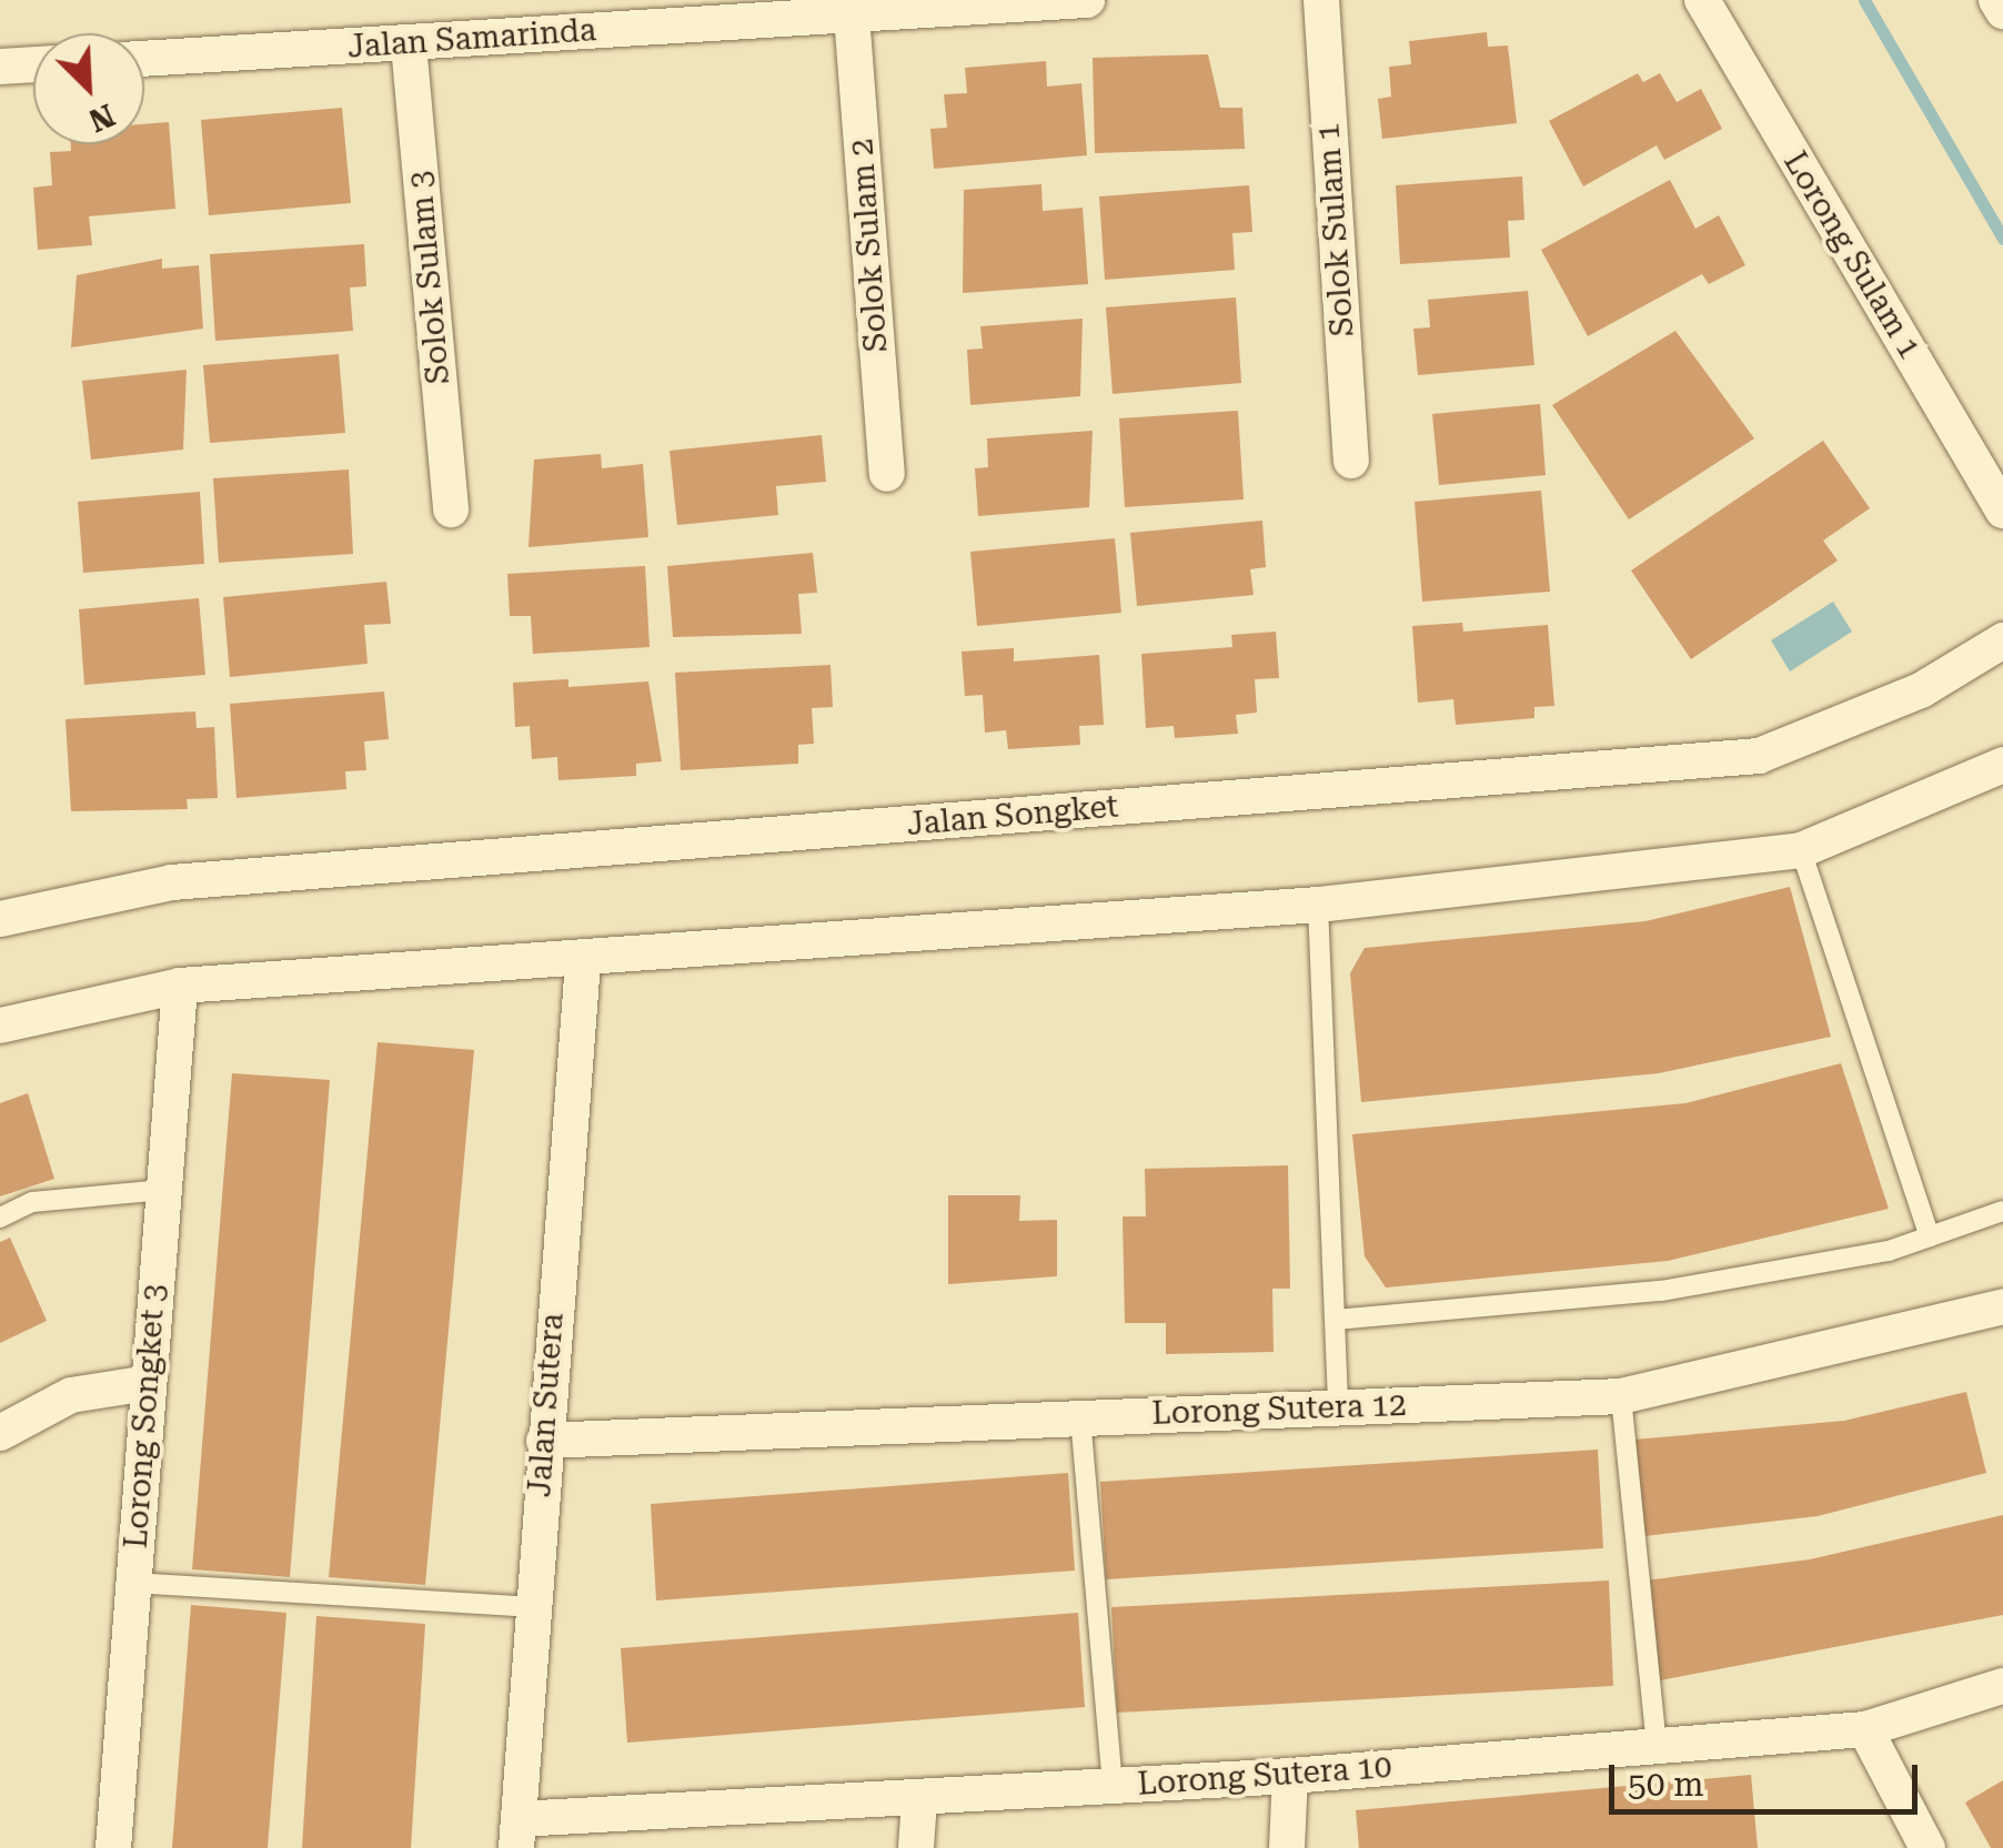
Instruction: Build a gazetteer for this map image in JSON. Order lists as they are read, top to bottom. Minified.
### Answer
{"streets":{"street":["Jalan Samarinda","Solok Sulam 1","Solok Sulam 2","Lorong Sulam 1","Solok Sulam 3","Jalan Songket","Jalan Sutera","Lorong Sutera 12","Lorong Songket 3","Lorong Sutera 10"]},"crossings":[["Jalan Samarinda","Solok Sulam 2"],["Jalan Samarinda","Solok Sulam 3"],["Jalan Sutera","Lorong Sutera 12"],["Jalan Sutera","Lorong Sutera 10"]],"scale_bar":"50 m","north":"bottom right"}
